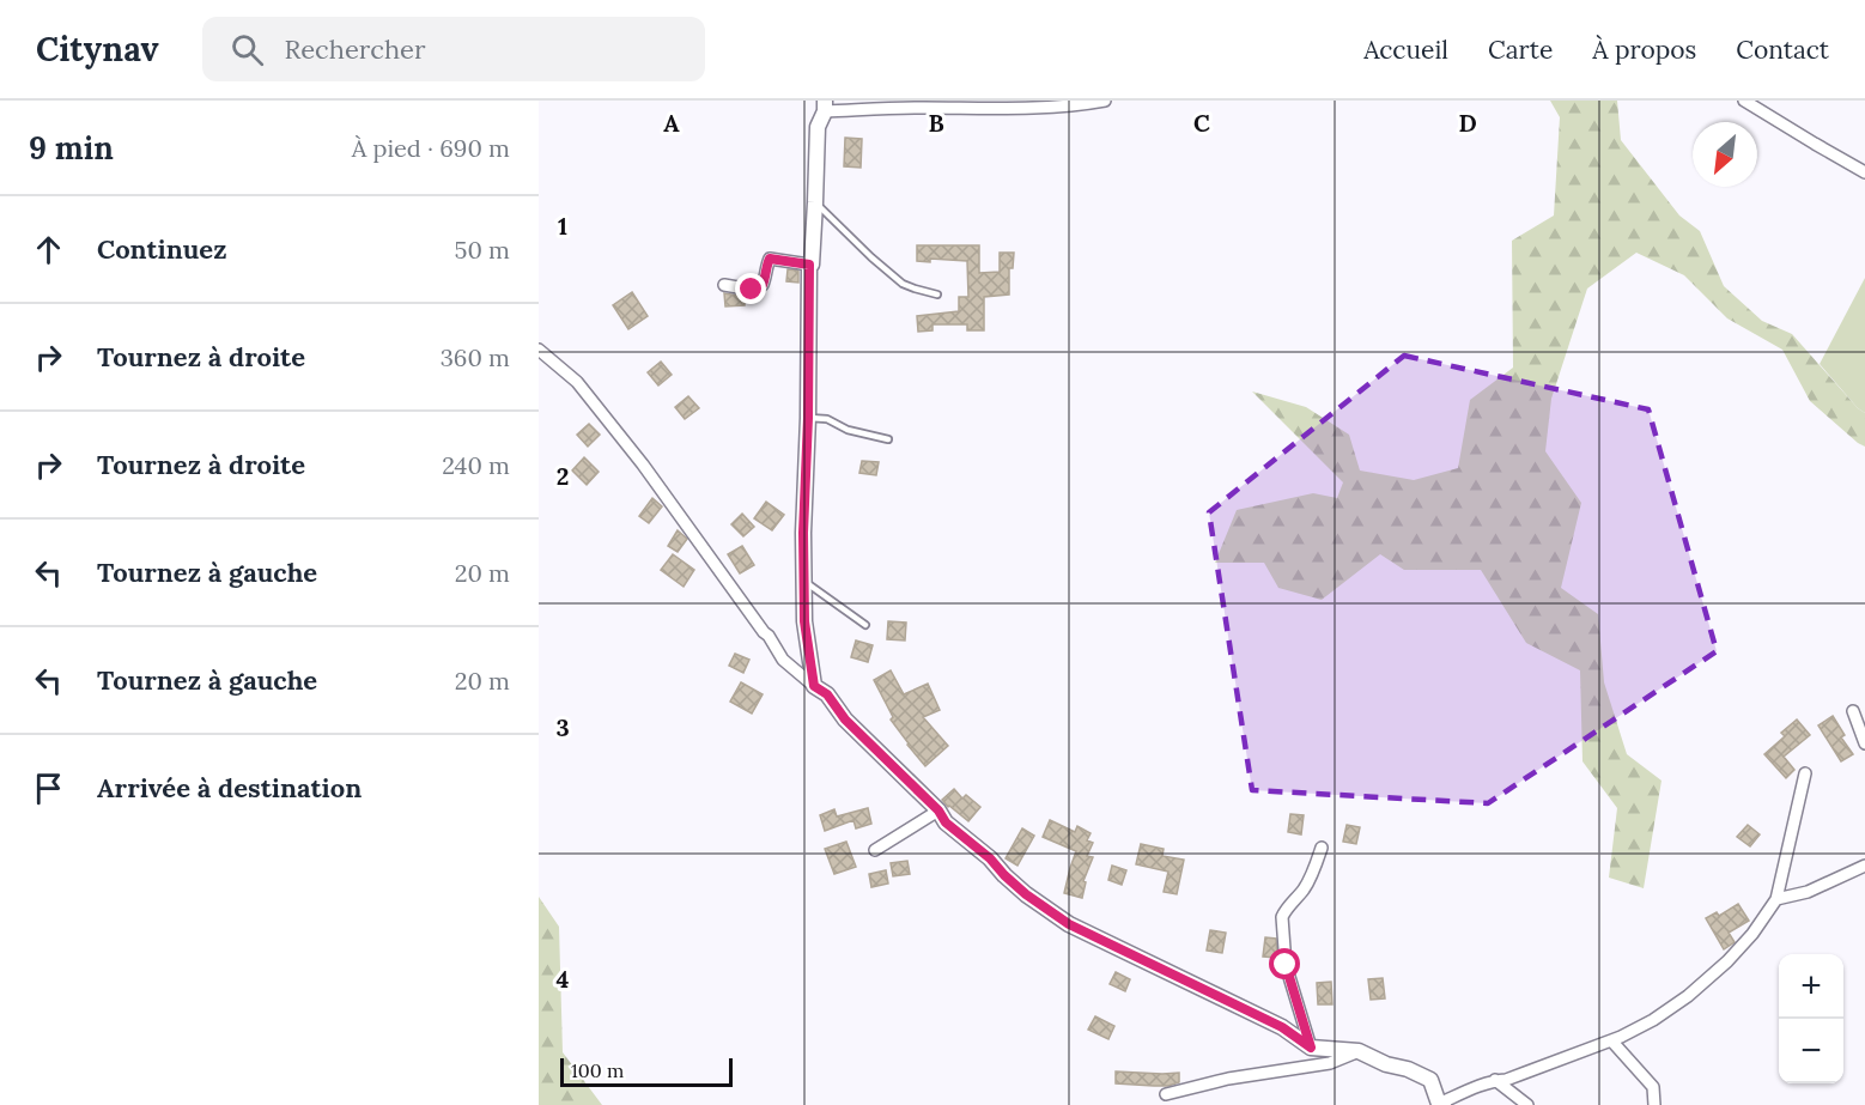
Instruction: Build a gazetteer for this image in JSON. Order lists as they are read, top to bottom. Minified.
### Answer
{"scale_bar":"100 m","north":"bottom left","page":{"header":"Citynav","search":"Rechercher","nav":["Accueil","Carte","À propos","Contact"],"heading":["9 min","À pied · 690 m"],"list":[["Continuez","50 m"],["Tournez à droite","360 m"],["Tournez à droite","240 m"],["Tournez à gauche","20 m"],["Tournez à gauche","20 m"],"Arrivée à destination"],"map_buttons":["+","−"],"scale":"100 m"},"grid":{"columns":["A","B","C","D"],"rows":["1","2","3","4"]}}
